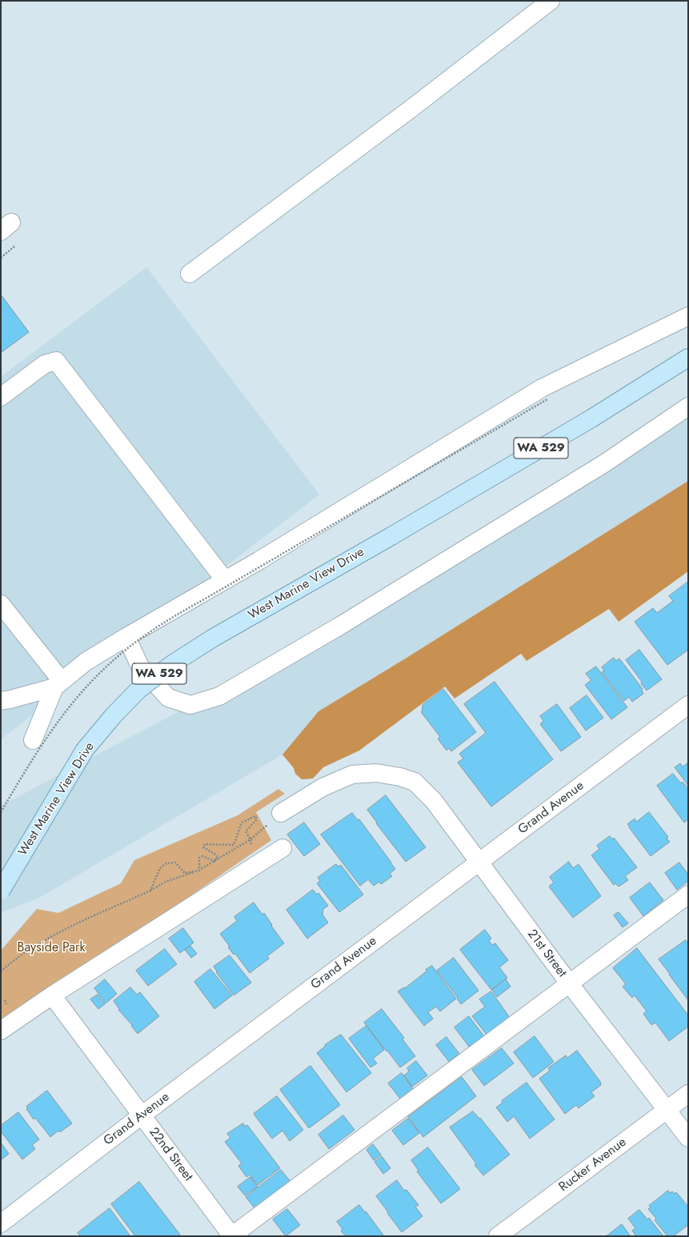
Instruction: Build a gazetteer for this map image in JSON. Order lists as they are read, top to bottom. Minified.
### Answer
{"streets":{"main road":["WA 529","West Marine View Drive"],"street":["Grand Avenue","21st Street","22nd Street","Rucker Avenue"]},"crossings":[["Grand Avenue","21st Street"],["Grand Avenue","22nd Street"],["21st Street","Rucker Avenue"]],"parks":["Bayside Park"]}
